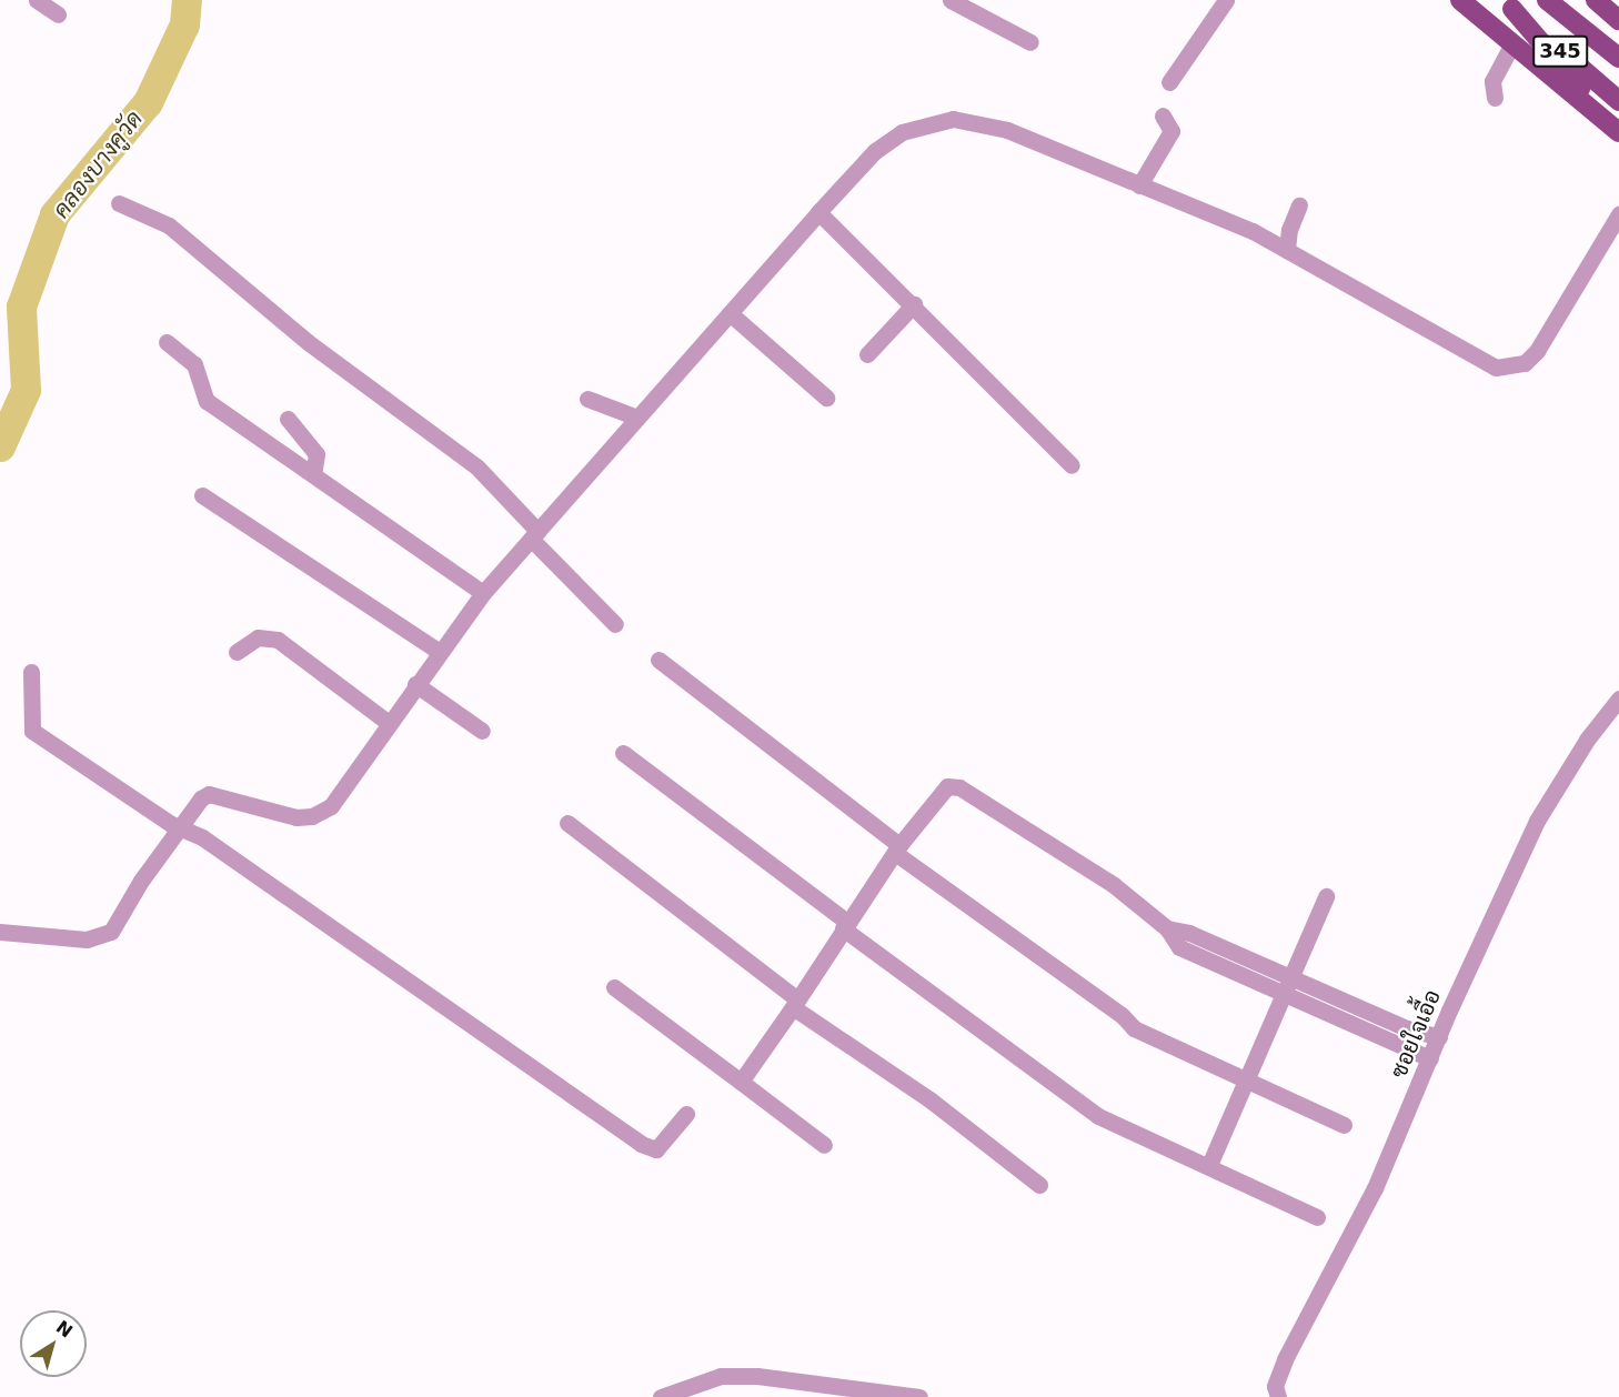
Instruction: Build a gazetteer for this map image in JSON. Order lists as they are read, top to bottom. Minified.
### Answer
{"streets":{"main road":["345"],"street":["ซอยใจเอื้อ"]},"water":["คลองบางคูวัด"],"north":"top right"}
